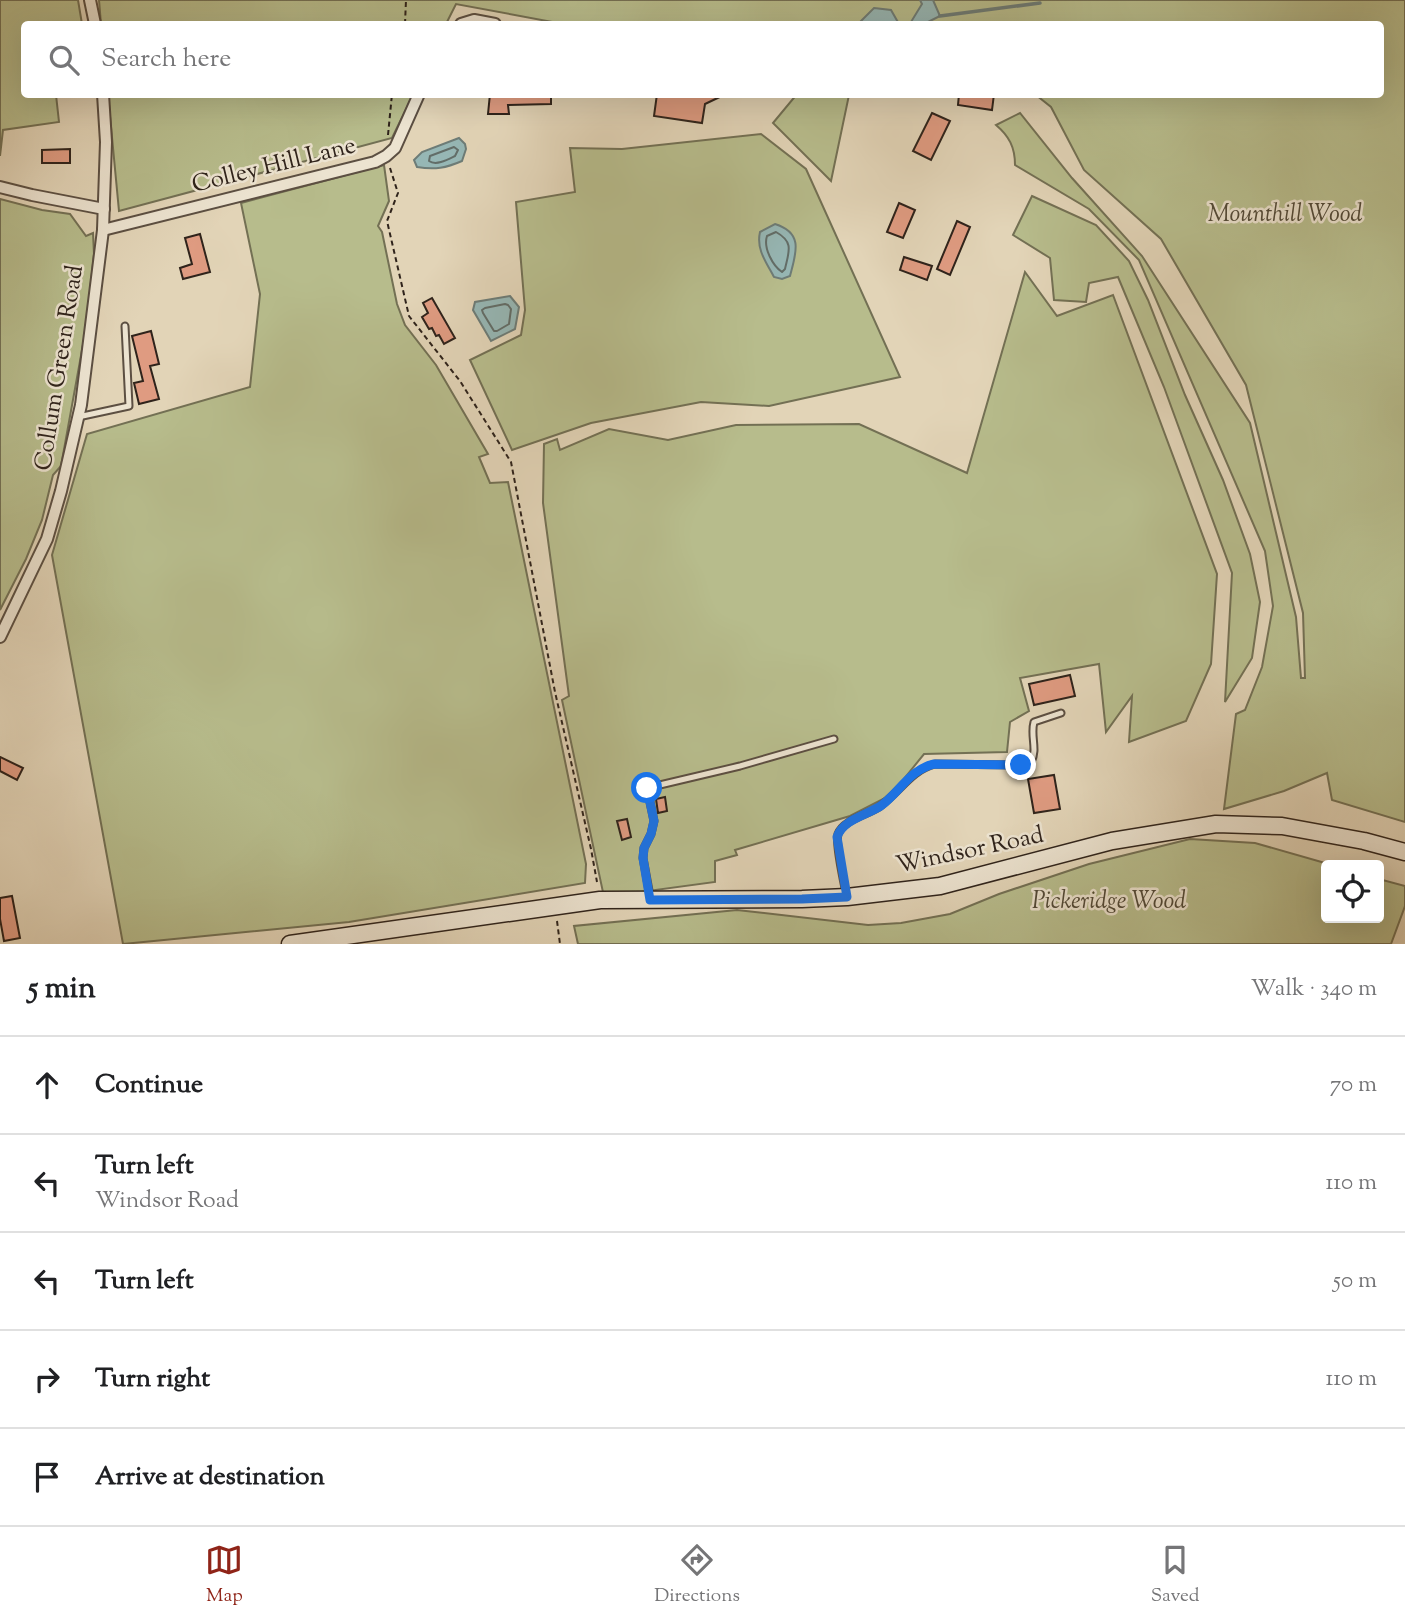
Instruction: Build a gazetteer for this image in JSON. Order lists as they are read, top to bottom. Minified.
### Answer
{"streets":{"main road":["Windsor Road"],"street":["Colley Hill Lane","Collum Green Road"]},"crossings":[["Colley Hill Lane","Collum Green Road"]],"parks":["Mounthill Wood","Pickeridge Wood"],"page":{"search":"Search here","heading":["5 min","Walk · 340 m"],"list":[["Continue","70 m"],["Turn left","Windsor Road","110 m"],["Turn left","50 m"],["Turn right","110 m"],"Arrive at destination"],"nav":["Map","Directions","Saved"]}}
